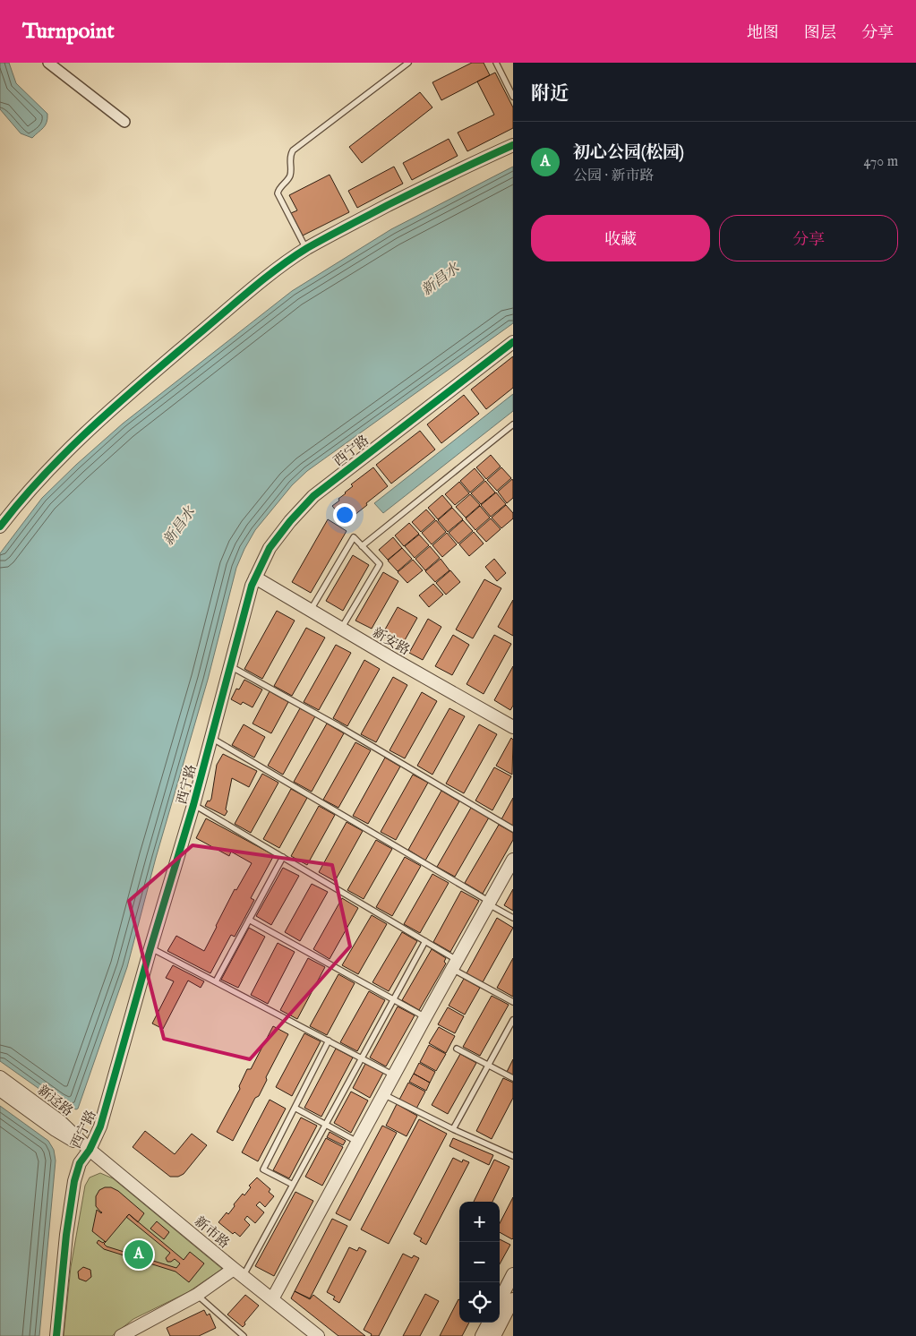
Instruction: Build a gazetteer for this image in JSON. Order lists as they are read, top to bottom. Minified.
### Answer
{"streets":{"street":["西宁路","新安路","新迳路","新市路"]},"crossings":[["西宁路","新安路"],["西宁路","新迳路"],["西宁路","新市路"],["新迳路","新市路"]],"water":["新昌水"],"page":{"header":"Turnpoint","nav":["地图","图层","分享"],"heading":"附近","list":[{"mark":"A","name":"初心公园(松园)","note":"公园 · 新市路","value":"470 m"}],"buttons":["收藏","分享"],"map_buttons":["+","−"],"pins":"A"}}
